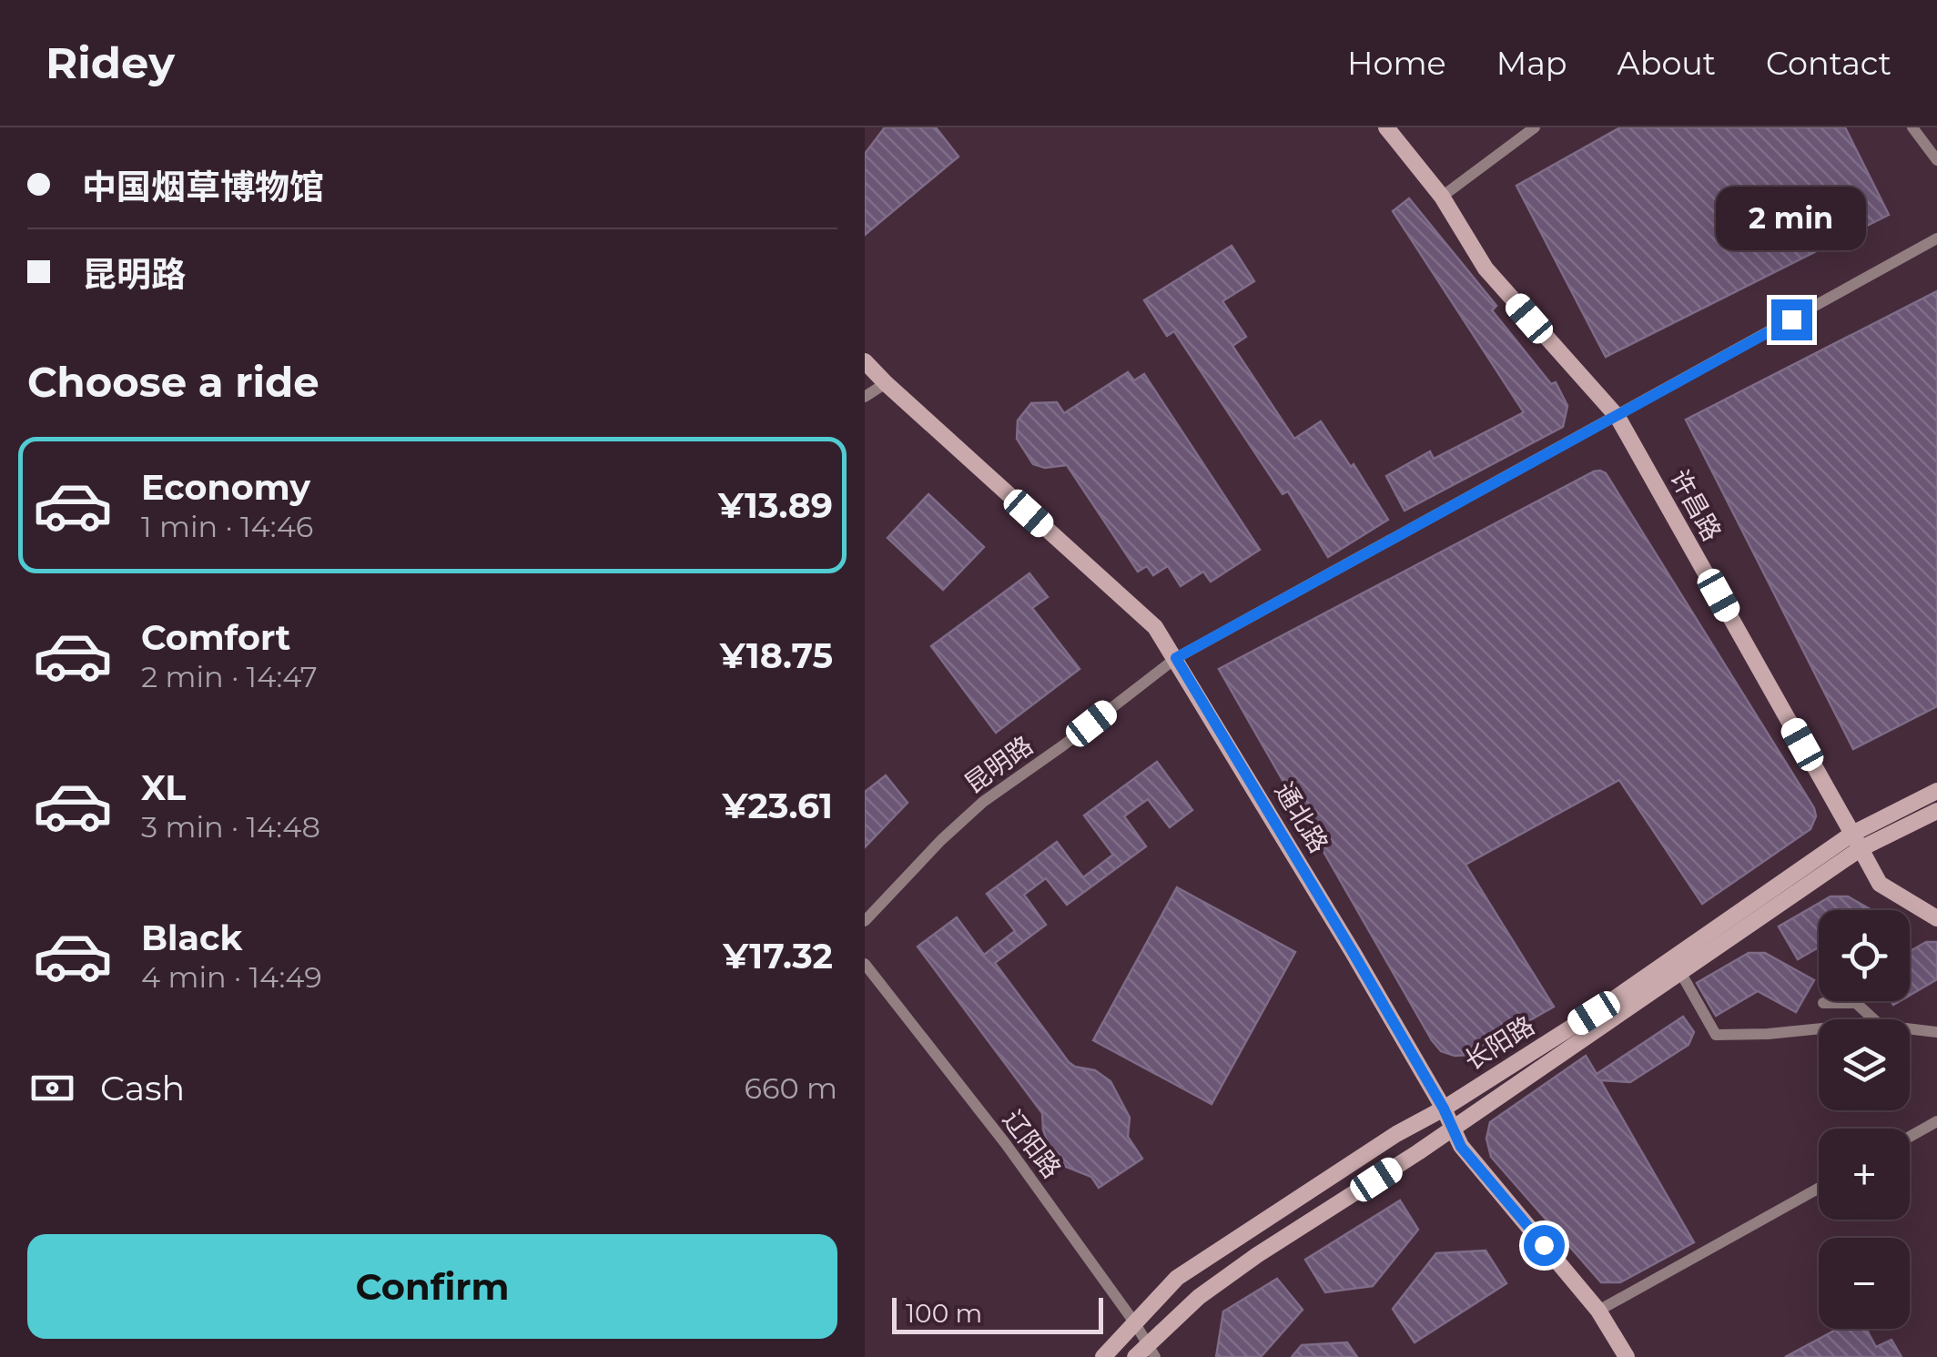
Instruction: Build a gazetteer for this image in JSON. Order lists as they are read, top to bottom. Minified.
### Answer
{"streets":{"street":["许昌路","昆明路","通北路","长阳路","辽阳路"]},"crossings":[["许昌路","昆明路"],["许昌路","长阳路"],["昆明路","通北路"],["通北路","长阳路"],["长阳路","辽阳路"]],"scale_bar":"100 m","page":{"header":"Ridey","nav":["Home","Map","About","Contact"],"banner":["中国烟草博物馆","昆明路"],"bubble":"2 min","heading":"Choose a ride","list":[{"name":"Economy","note":"1 min · 14:46","value":"¥13.89"},{"name":"Comfort","note":"2 min · 14:47","value":"¥18.75"},{"name":"XL","note":"3 min · 14:48","value":"¥23.61"},{"name":"Black","note":"4 min · 14:49","value":"¥17.32"}],"map_buttons":["+","−"],"pay":["Cash","660 m"],"buttons":"Confirm","scale":"100 m"}}
